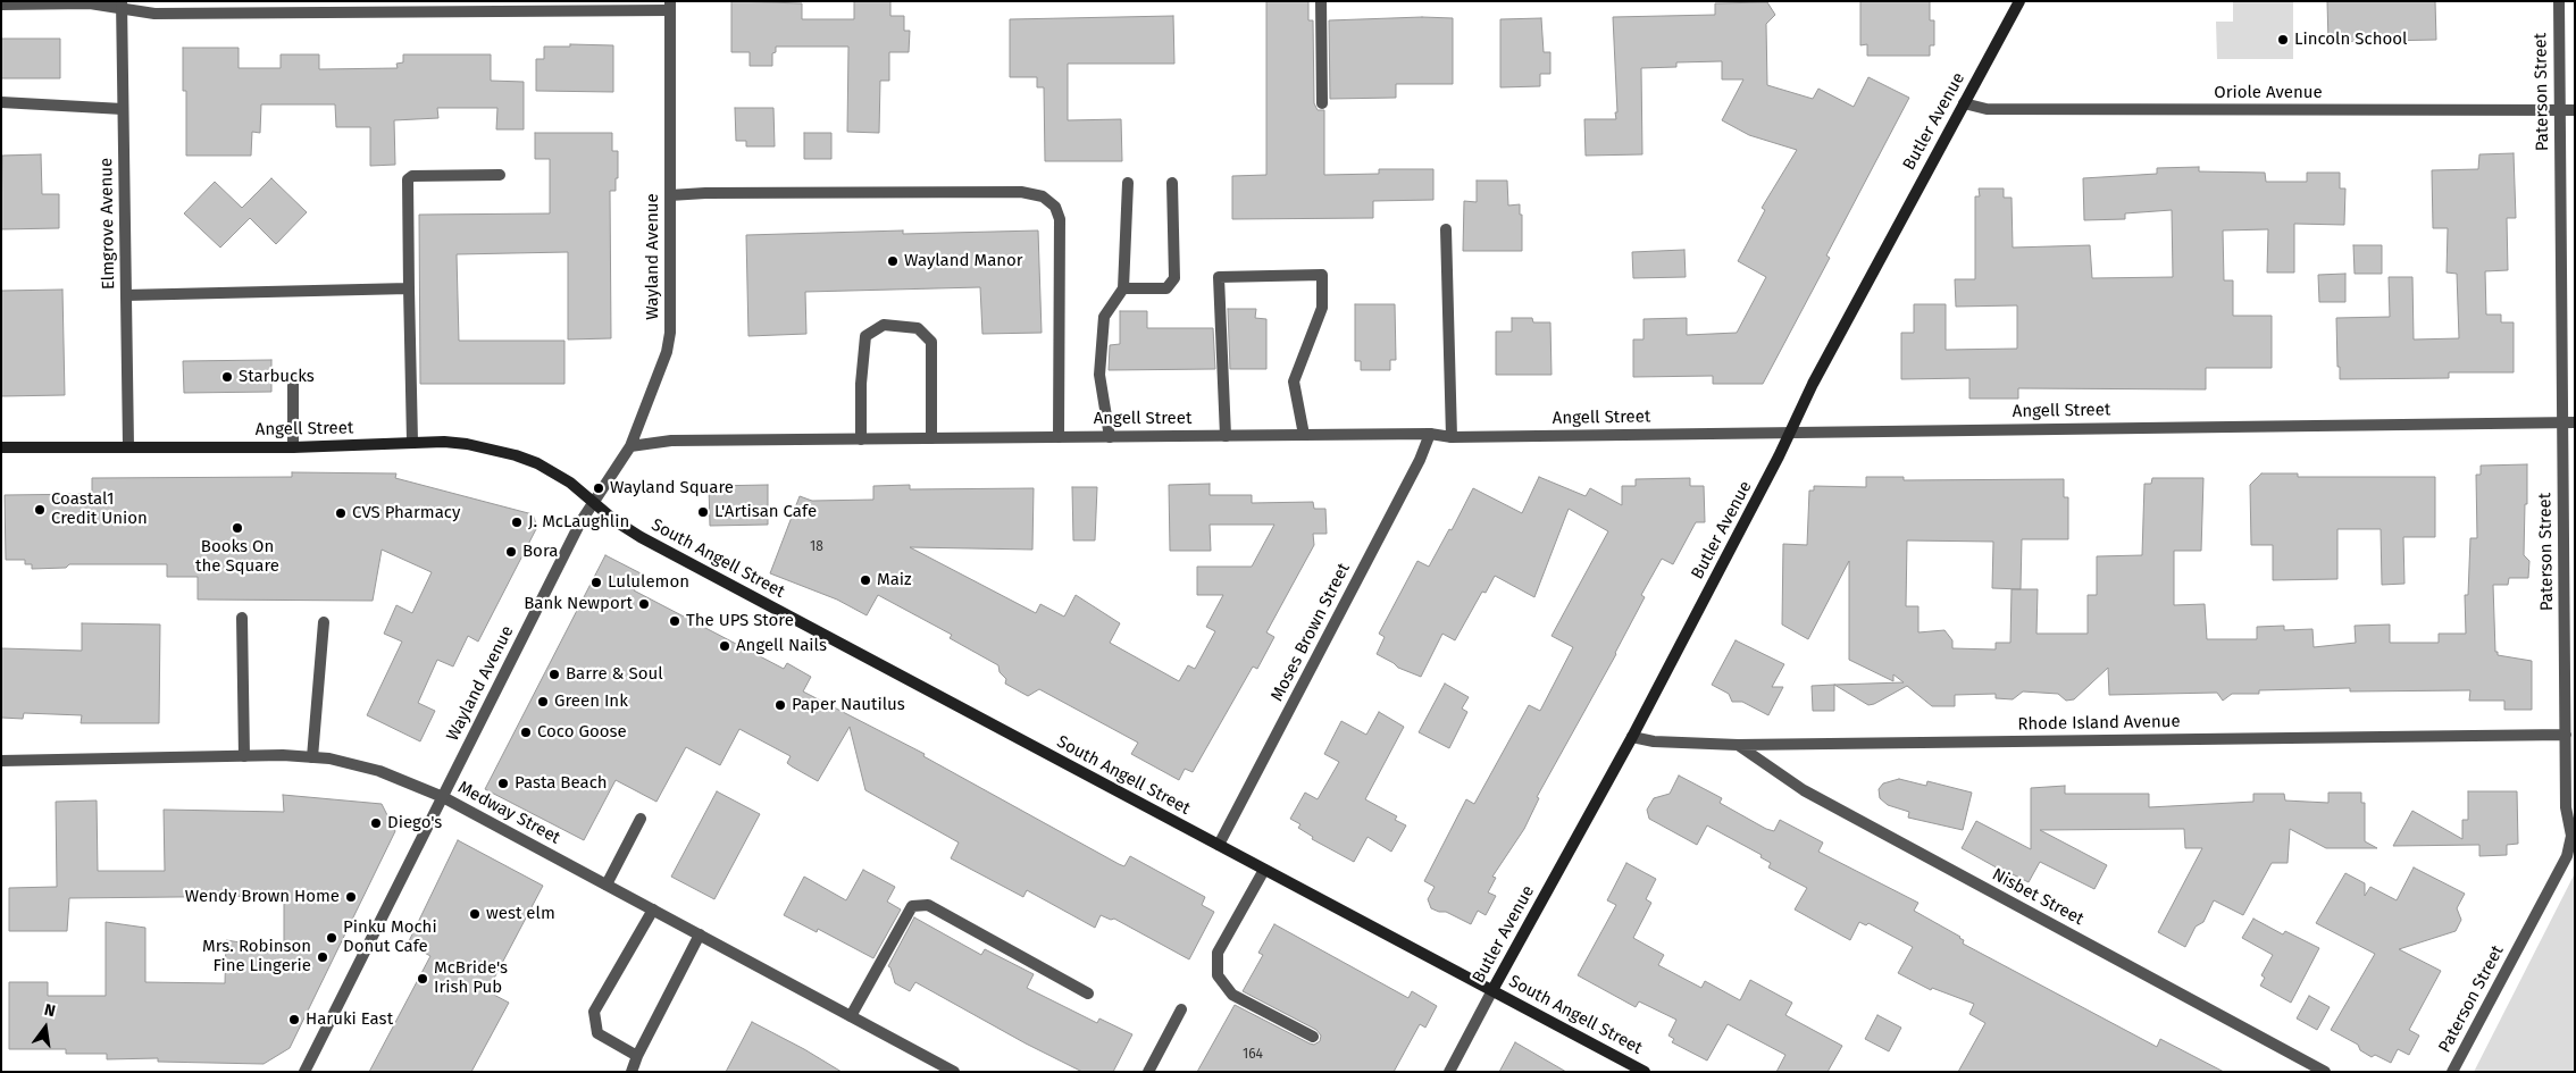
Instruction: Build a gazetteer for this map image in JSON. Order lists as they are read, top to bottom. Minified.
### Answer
{"streets":{"main road":["Butler Avenue","Angell Street","South Angell Street"],"street":["Paterson Street","Oriole Avenue","Elmgrove Avenue","Wayland Avenue","Moses Brown Street","Rhode Island Avenue","Medway Street","Nisbet Street"]},"crossings":[["Paterson Street","Oriole Avenue"],["Paterson Street","Angell Street"],["Paterson Street","Rhode Island Avenue"],["Oriole Avenue","Butler Avenue"],["Butler Avenue","Angell Street"],["Butler Avenue","South Angell Street"],["Butler Avenue","Rhode Island Avenue"],["Elmgrove Avenue","Angell Street"],["Wayland Avenue","Angell Street"],["Wayland Avenue","South Angell Street"],["Wayland Avenue","Medway Street"],["Angell Street","South Angell Street"],["Angell Street","Moses Brown Street"],["South Angell Street","Moses Brown Street"],["Rhode Island Avenue","Nisbet Street"]],"places":["Lincoln School","Wayland Manor","Starbucks","Wayland Square","Coastal1 Credit Union","L'Artisan Cafe","CVS Pharmacy","J. McLaughlin","Books On the Square","Bora","Maiz","Lululemon","Bank Newport","The UPS Store","Angell Nails","Barre & Soul","Green Ink","Paper Nautilus","Coco Goose","Pasta Beach","Diego's","Wendy Brown Home","west elm","Pinku Mochi Donut Cafe","Mrs. Robinson Fine Lingerie","McBride's Irish Pub","Haruki East"],"house_numbers":["18","164"],"north":"top"}
